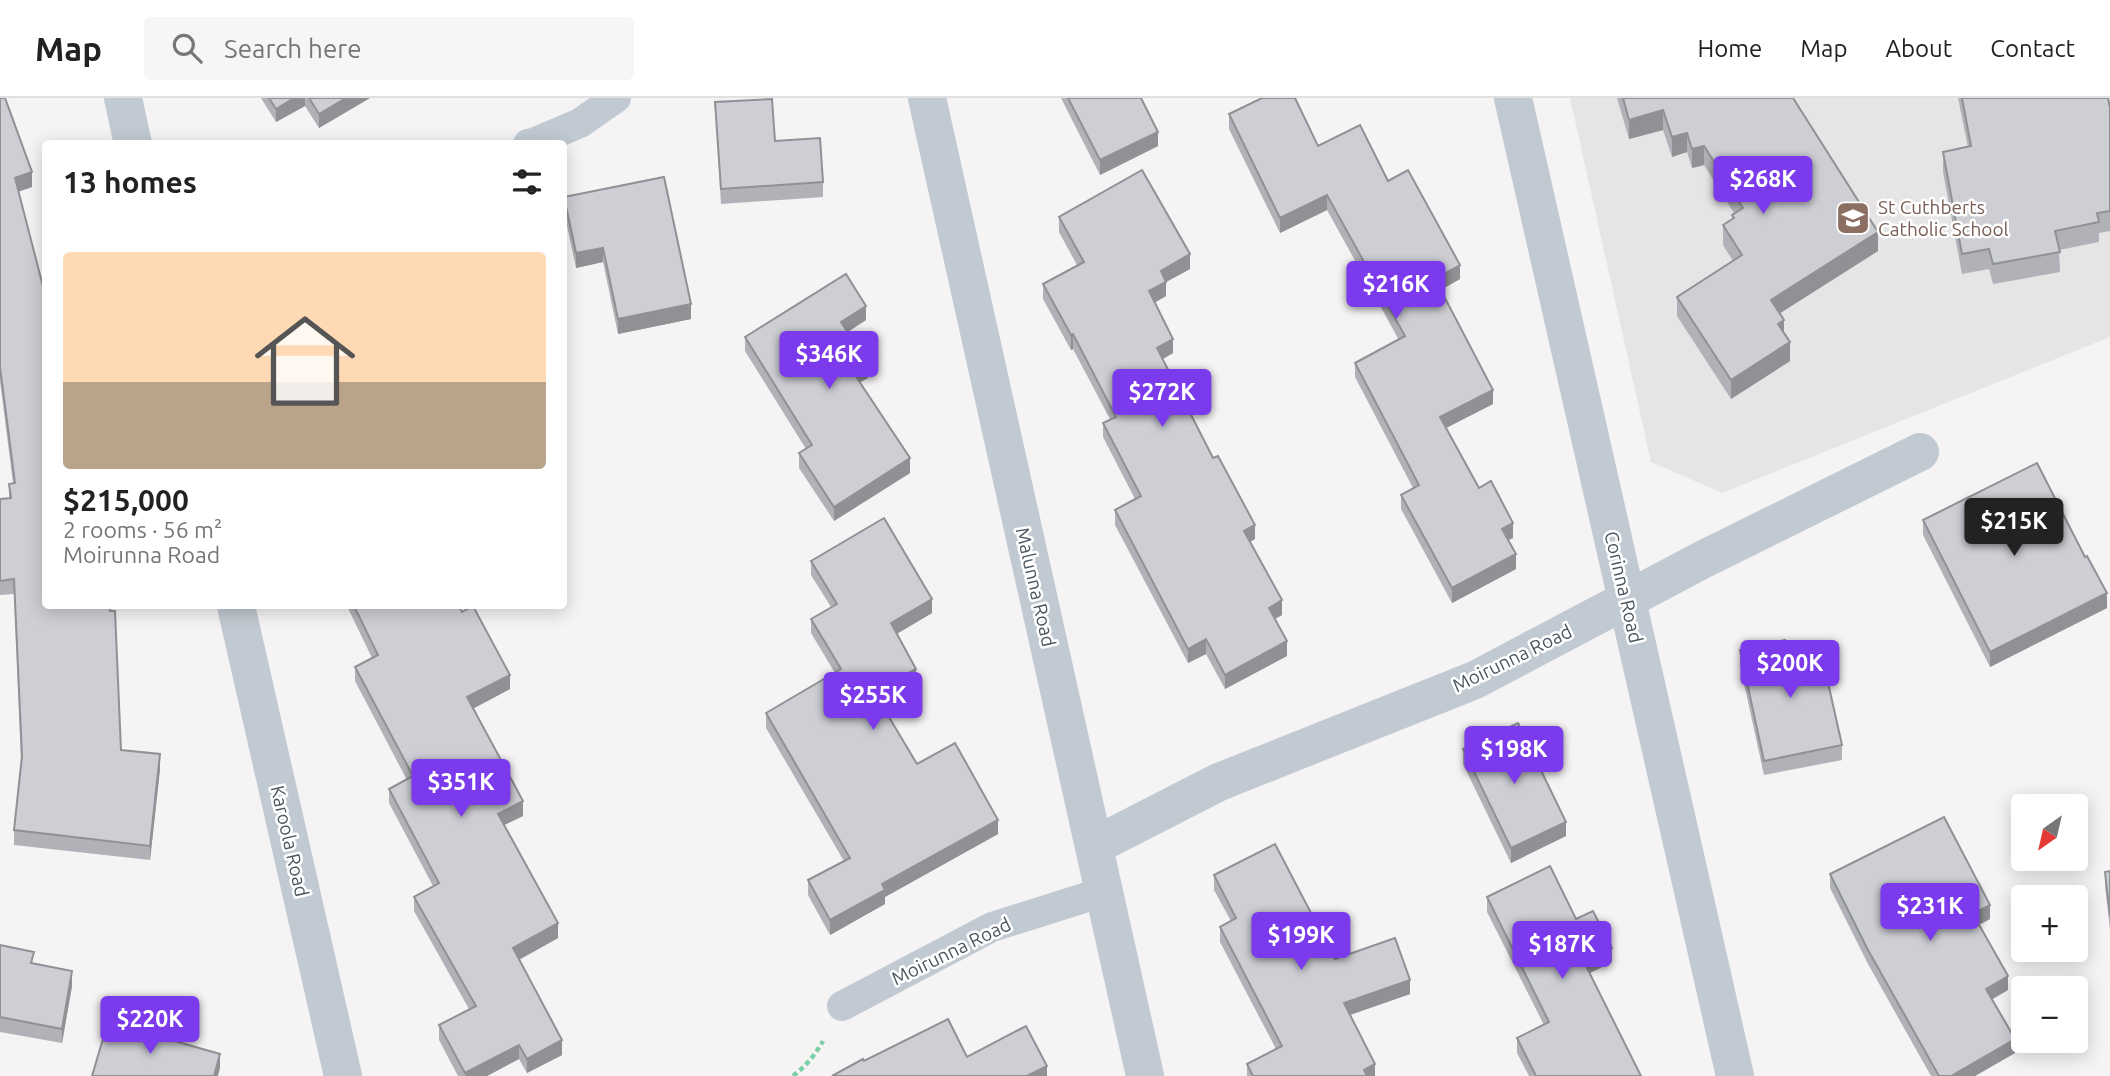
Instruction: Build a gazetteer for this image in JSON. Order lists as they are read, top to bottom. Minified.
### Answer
{"streets":{"street":["Malunna Road","Corinna Road","Moirunna Road","Karoola Road"]},"crossings":[["Malunna Road","Moirunna Road"],["Corinna Road","Moirunna Road"]],"places":{"school or university":["St Cuthberts Catholic School"]},"north":"bottom left","page":{"header":"Map","search":"Search here","nav":["Home","Map","About","Contact"],"heading":"13 homes","price":["$268K","$216K","$346K","$272K","$215K","$200K","$255K","$198K","$351K","$231K","$199K","$187K","$220K"],"list":[{"name":"$215,000","note":"2 rooms · 56 m² · Moirunna Road"}],"map_buttons":["+","−"]}}
